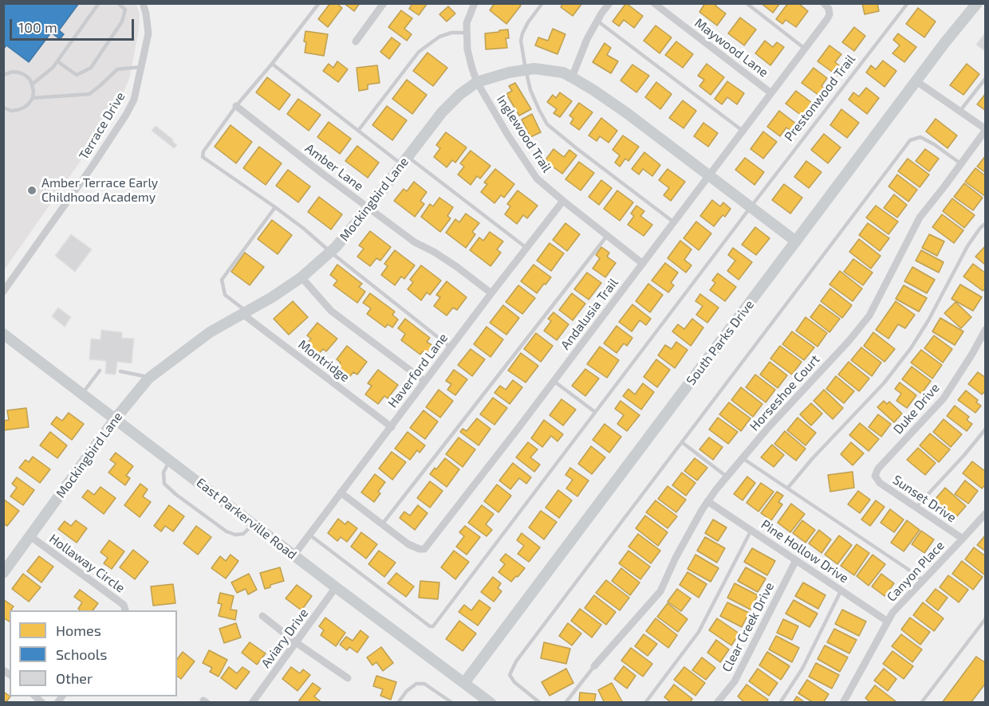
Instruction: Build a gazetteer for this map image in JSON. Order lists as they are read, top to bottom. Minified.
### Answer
{"streets":{"street":["Maywood Lane","Terrace Drive","Inglewood Trail","Amber Lane","Mockingbird Lane","Andalusia Trail","South Parks Drive","Montridge","Haverford Lane","Horseshoe Court","Duke Drive","Sunset Drive","East Parkerville Road","Pine Hollow Drive","Hollaway Circle","Canyon Place","Clear Creek Drive","Aviary Drive"],"lane":["Prestonwood Trail"]},"crossings":[["Maywood Lane","Andalusia Trail"],["Prestonwood Trail","Mockingbird Lane"],["Prestonwood Trail","Haverford Lane"],["Inglewood Trail","Mockingbird Lane"],["Inglewood Trail","Andalusia Trail"],["Inglewood Trail","Haverford Lane"],["Amber Lane","Mockingbird Lane"],["Amber Lane","Haverford Lane"],["Mockingbird Lane","Andalusia Trail"],["Mockingbird Lane","South Parks Drive"],["Mockingbird Lane","Montridge"],["Mockingbird Lane","East Parkerville Road"],["Mockingbird Lane","Hollaway Circle"],["Andalusia Trail","Haverford Lane"],["South Parks Drive","East Parkerville Road"],["Montridge","Haverford Lane"],["Haverford Lane","East Parkerville Road"],["Horseshoe Court","Pine Hollow Drive"],["Duke Drive","Sunset Drive"],["Sunset Drive","Canyon Place"],["East Parkerville Road","Aviary Drive"],["Pine Hollow Drive","Canyon Place"],["Pine Hollow Drive","Clear Creek Drive"]],"places":["Amber Terrace Early Childhood Academy"],"legend":["Homes","Schools","Other"],"scale_bar":"100 m"}
